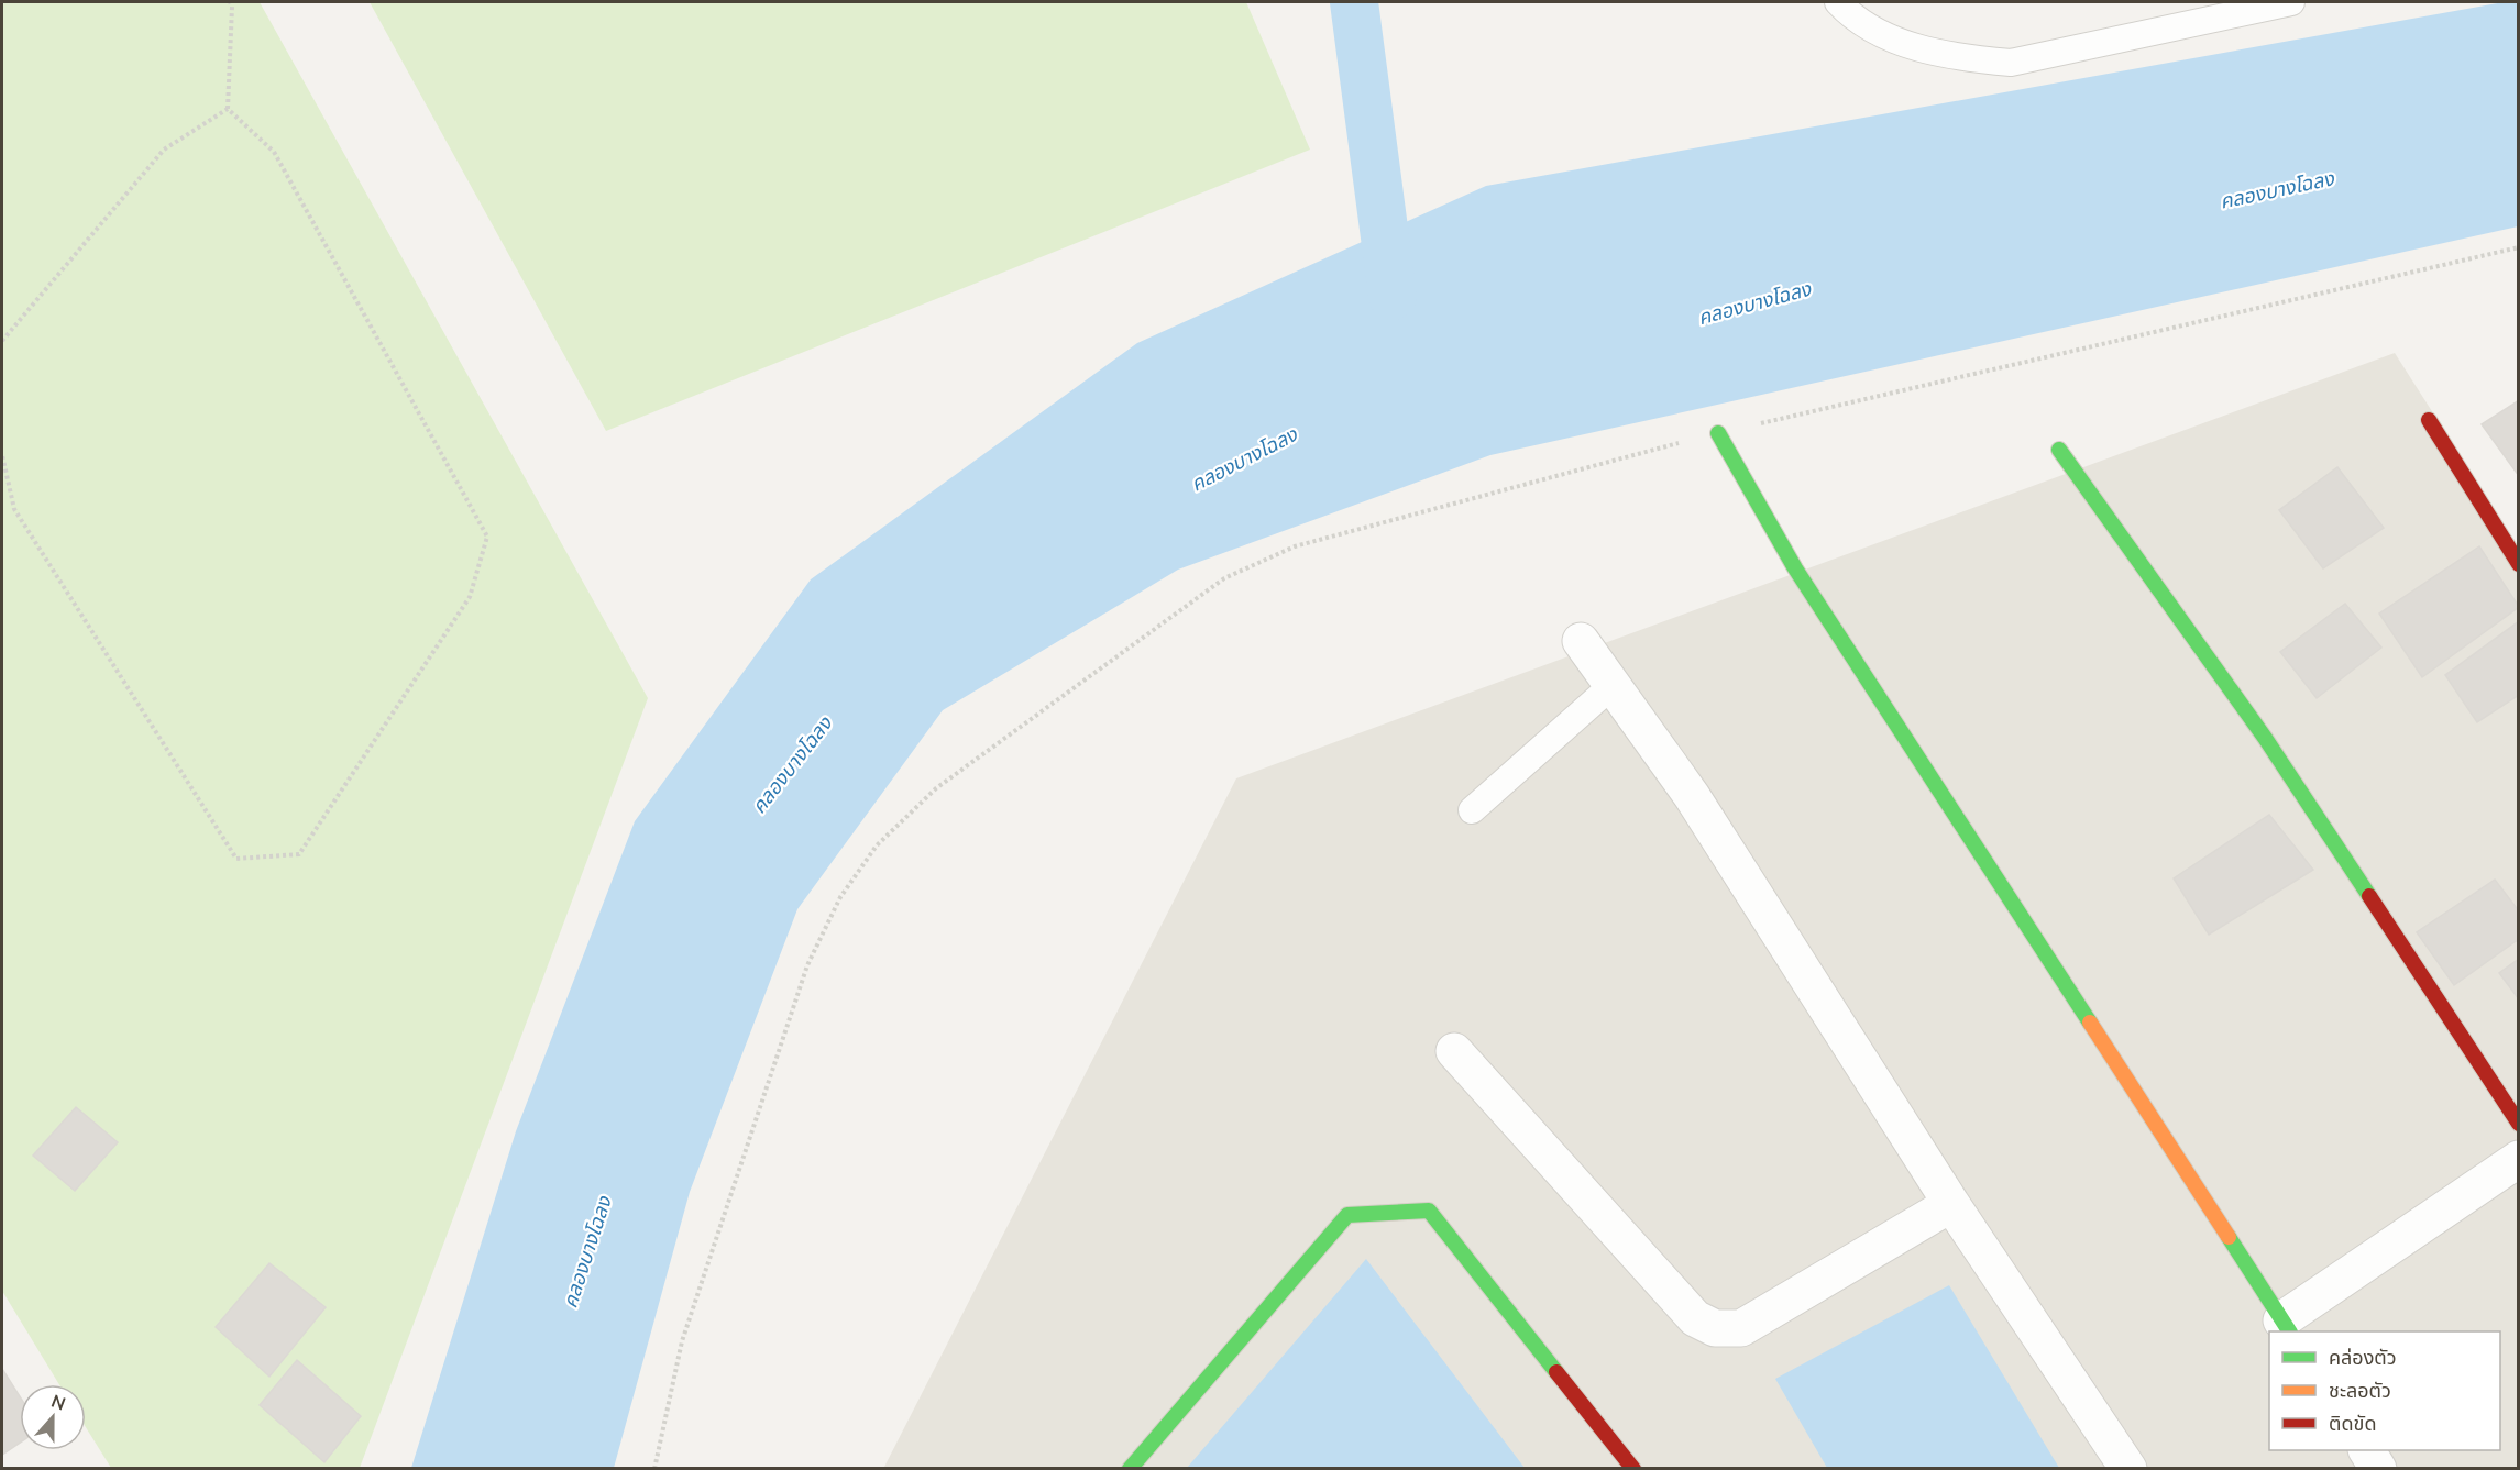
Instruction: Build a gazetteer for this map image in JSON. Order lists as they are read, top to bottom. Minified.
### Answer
{"water":["คลองบางโฉลง"],"legend":["คล่องตัว","ชะลอตัว","ติดขัด"],"north":"top"}
